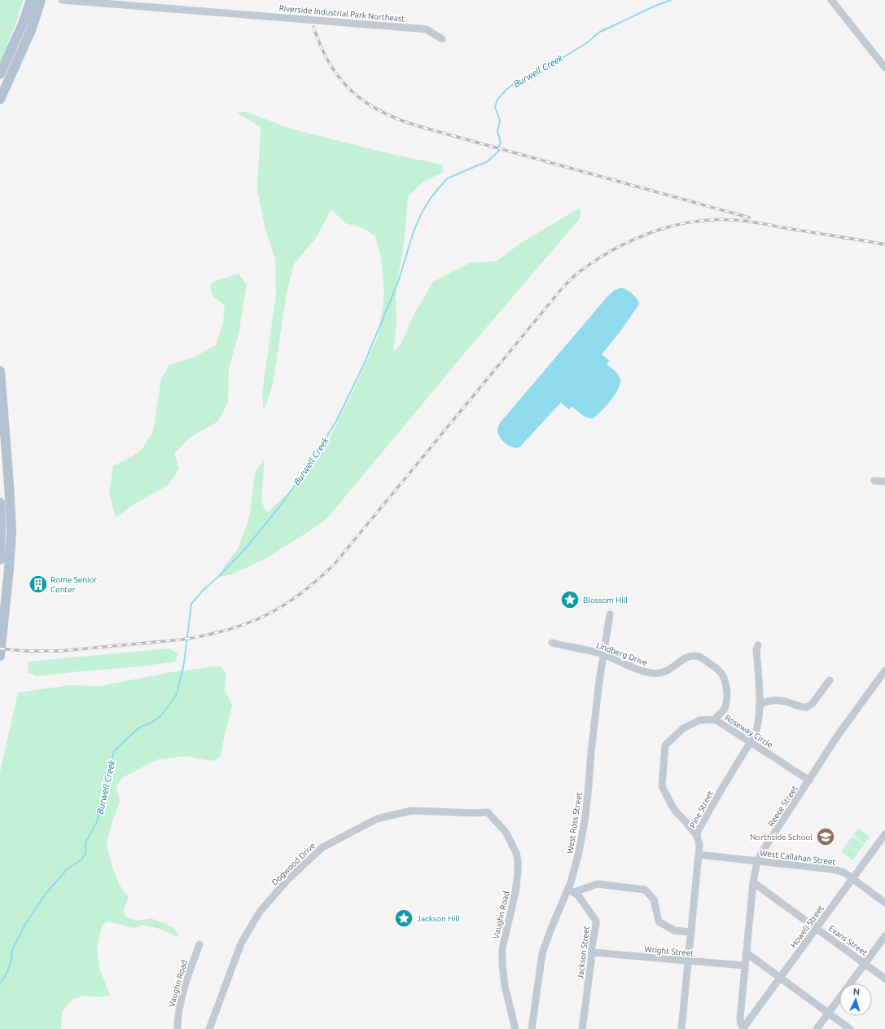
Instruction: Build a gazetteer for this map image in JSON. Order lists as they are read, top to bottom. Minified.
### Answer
{"streets":{"street":["Riverside Industrial Park Northeast","Lindberg Drive","Roseway Circle","Reece Street","Pine Street","West Ross Street","West Callahan Street","Dogwood Drive","Vaughn Road","Howell Street","Evans Street","Wright Street","Jackson Street"]},"crossings":[["Lindberg Drive","Roseway Circle"],["Lindberg Drive","West Ross Street"],["Roseway Circle","Reece Street"],["Roseway Circle","Pine Street"],["Reece Street","West Callahan Street"],["Reece Street","Howell Street"],["Reece Street","Evans Street"],["Reece Street","Wright Street"],["Pine Street","West Callahan Street"],["Pine Street","Wright Street"],["West Ross Street","Jackson Street"],["West Callahan Street","Howell Street"],["Dogwood Drive","Vaughn Road"],["Howell Street","Evans Street"],["Wright Street","Jackson Street"]],"water":["Burwell Creek"],"places":{"building":["Rome Senior Center"],"place":["Blossom Hill","Jackson Hill"],"school or university":["Northside School"]},"north":"top"}
